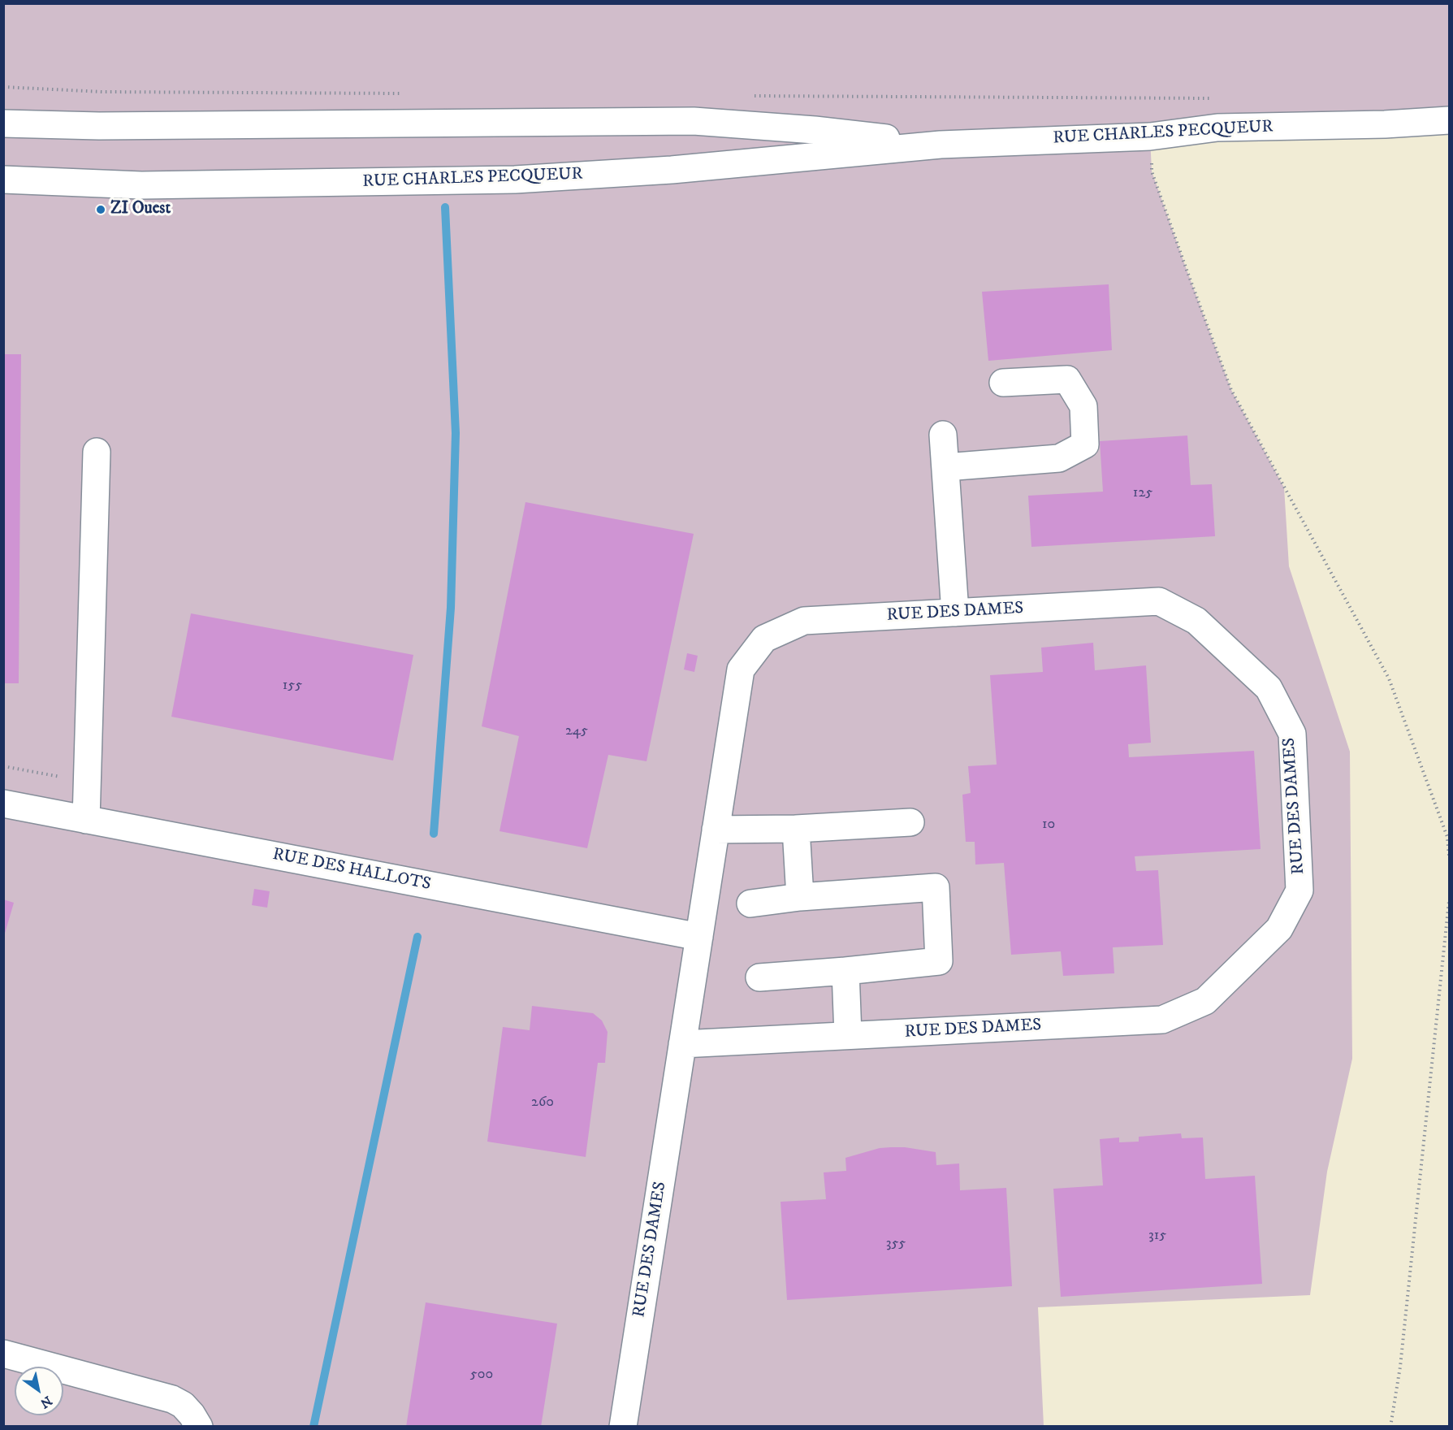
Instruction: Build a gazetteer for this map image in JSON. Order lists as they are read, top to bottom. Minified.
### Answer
{"streets":{"street":["RUE CHARLES PECQUEUR","RUE DES DAMES","RUE DES HALLOTS"]},"crossings":[["RUE DES DAMES","RUE DES HALLOTS"]],"places":["ZI Ouest"],"house_numbers":["125","155","245","10","260","315","355","500"],"north":"bottom right"}
